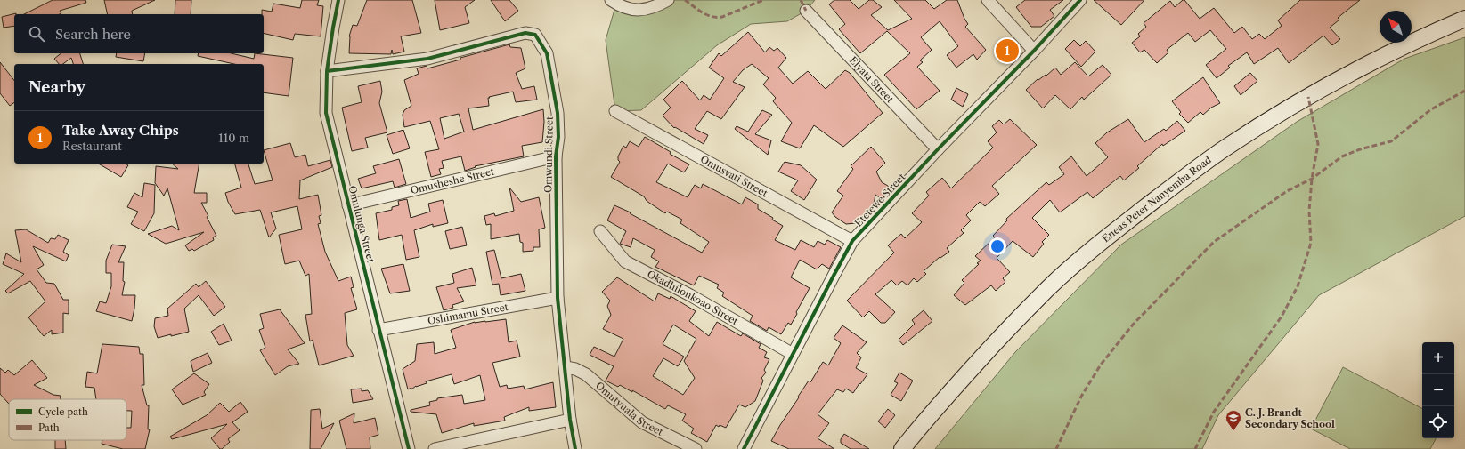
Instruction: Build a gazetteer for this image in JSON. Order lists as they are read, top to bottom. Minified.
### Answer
{"streets":{"main road":["Eneas Peter Nanyemba Road"],"street":["Elyata Street","Omwundi Street","Omusvati Street","Omusheshe Street","Etetewe Street","Omulunga Street","Okadhilonkoao Street","Oshimamu Street","Omutyuala Street"]},"crossings":[["Elyata Street","Etetewe Street"],["Omwundi Street","Omusheshe Street"],["Omwundi Street","Omulunga Street"],["Omwundi Street","Oshimamu Street"],["Omwundi Street","Omutyuala Street"],["Omusvati Street","Etetewe Street"],["Omusheshe Street","Omulunga Street"],["Etetewe Street","Okadhilonkoao Street"],["Omulunga Street","Oshimamu Street"]],"places":{"school or university":["C. J. Brandt Secondary School"]},"legend":["Cycle path","Path"],"north":"top left","page":{"search":"Search here","pins":"1","heading":"Nearby","list":[{"mark":"1","name":"Take Away Chips","note":"Restaurant","value":"110 m"}],"map_buttons":["+","−"]}}
